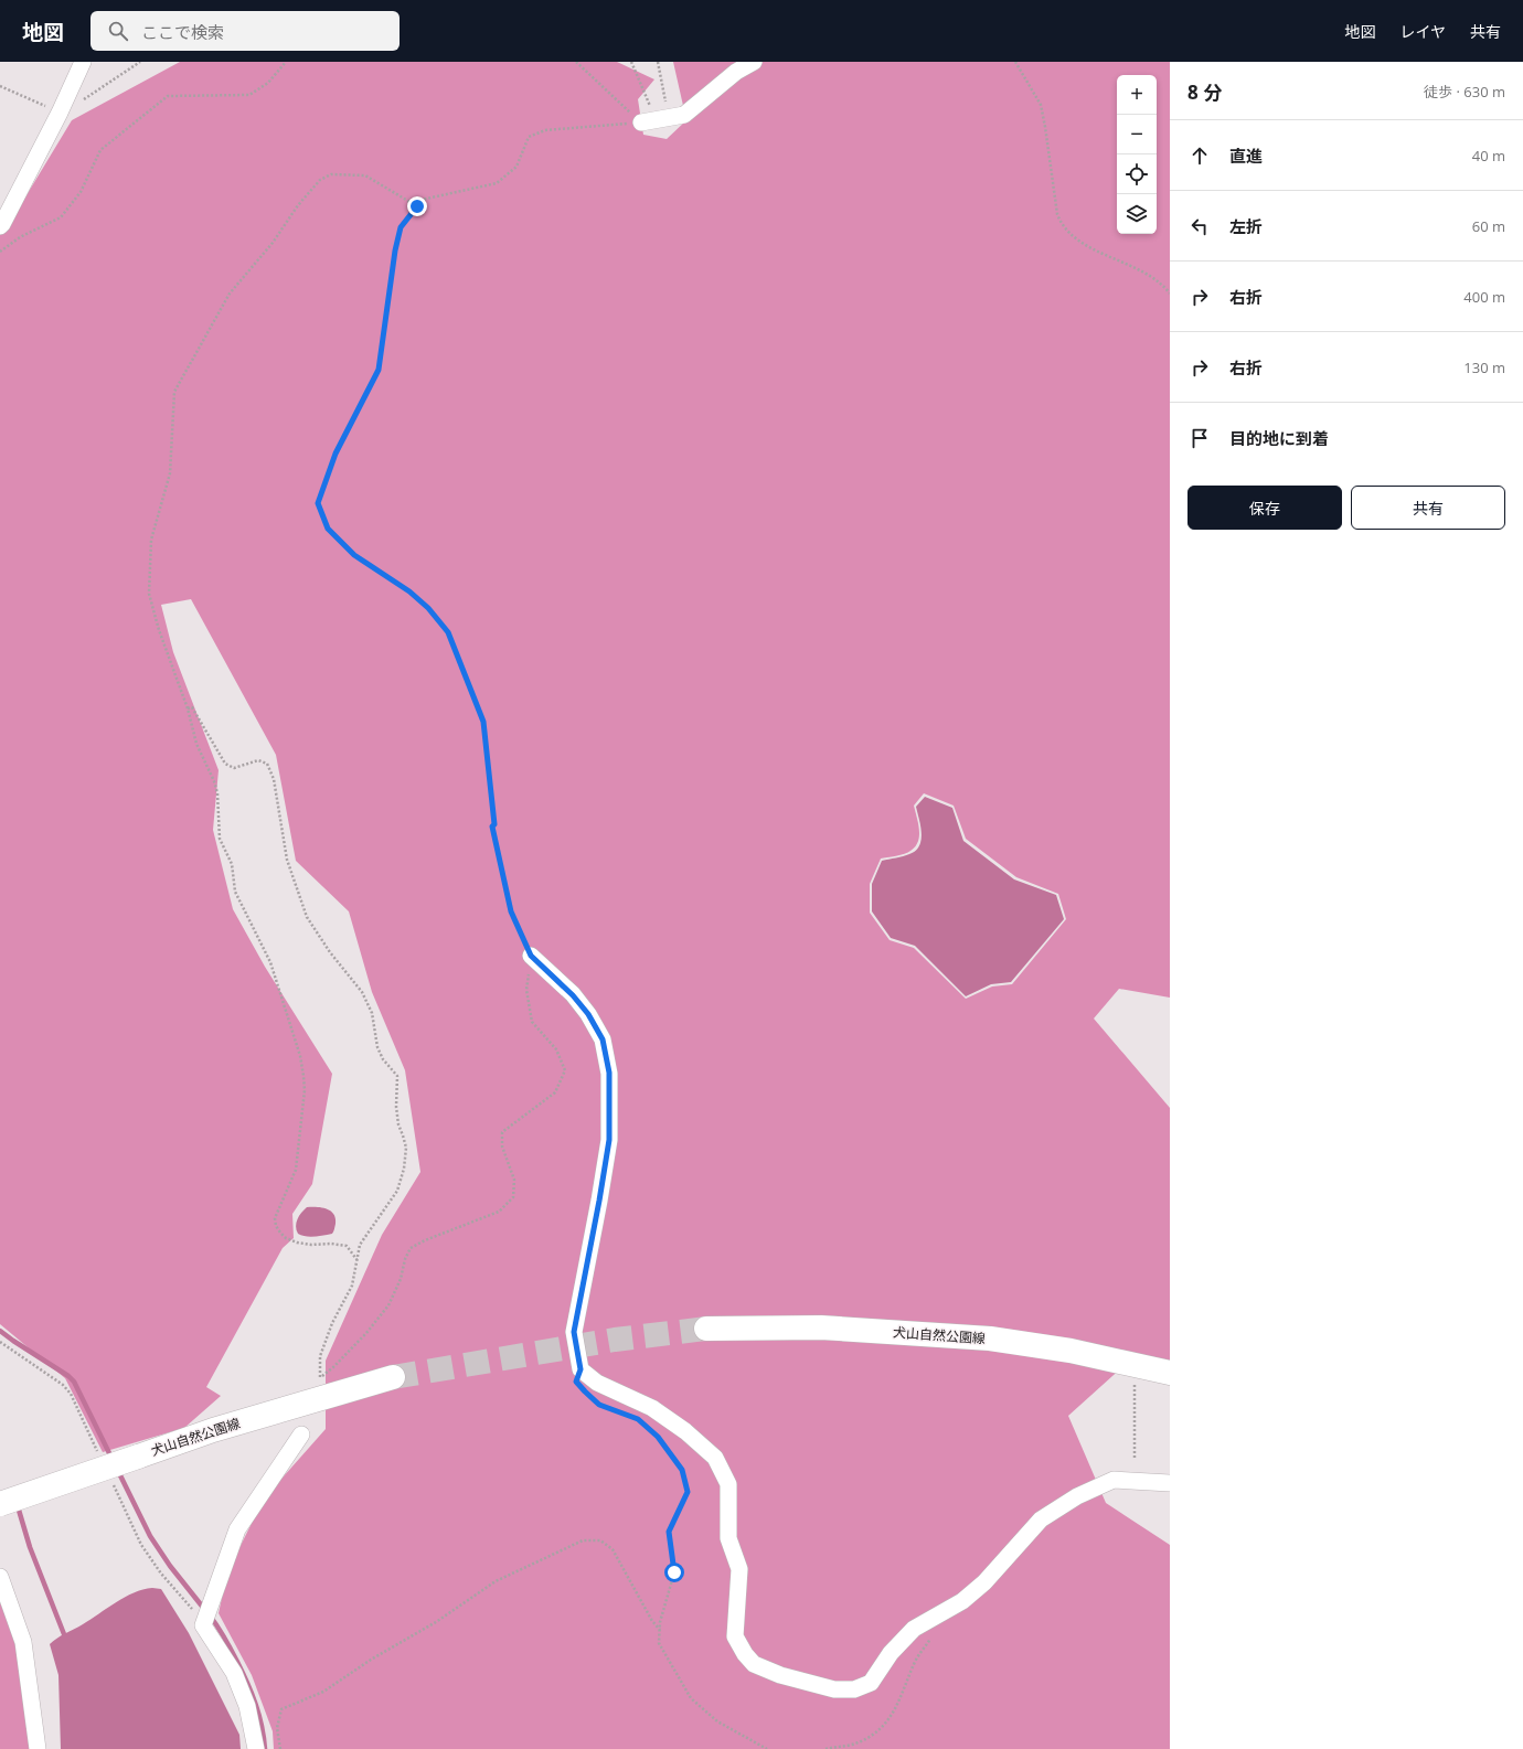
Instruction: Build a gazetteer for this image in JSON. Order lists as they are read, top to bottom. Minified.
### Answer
{"streets":{"main road":["犬山自然公園線"]},"page":{"header":"地図","search":"ここで検索","nav":["地図","レイヤ","共有"],"heading":["8 分","徒歩 · 630 m"],"map_buttons":["+","−"],"list":[["直進","40 m"],["左折","60 m"],["右折","400 m"],["右折","130 m"],"目的地に到着"],"buttons":["保存","共有"]}}
